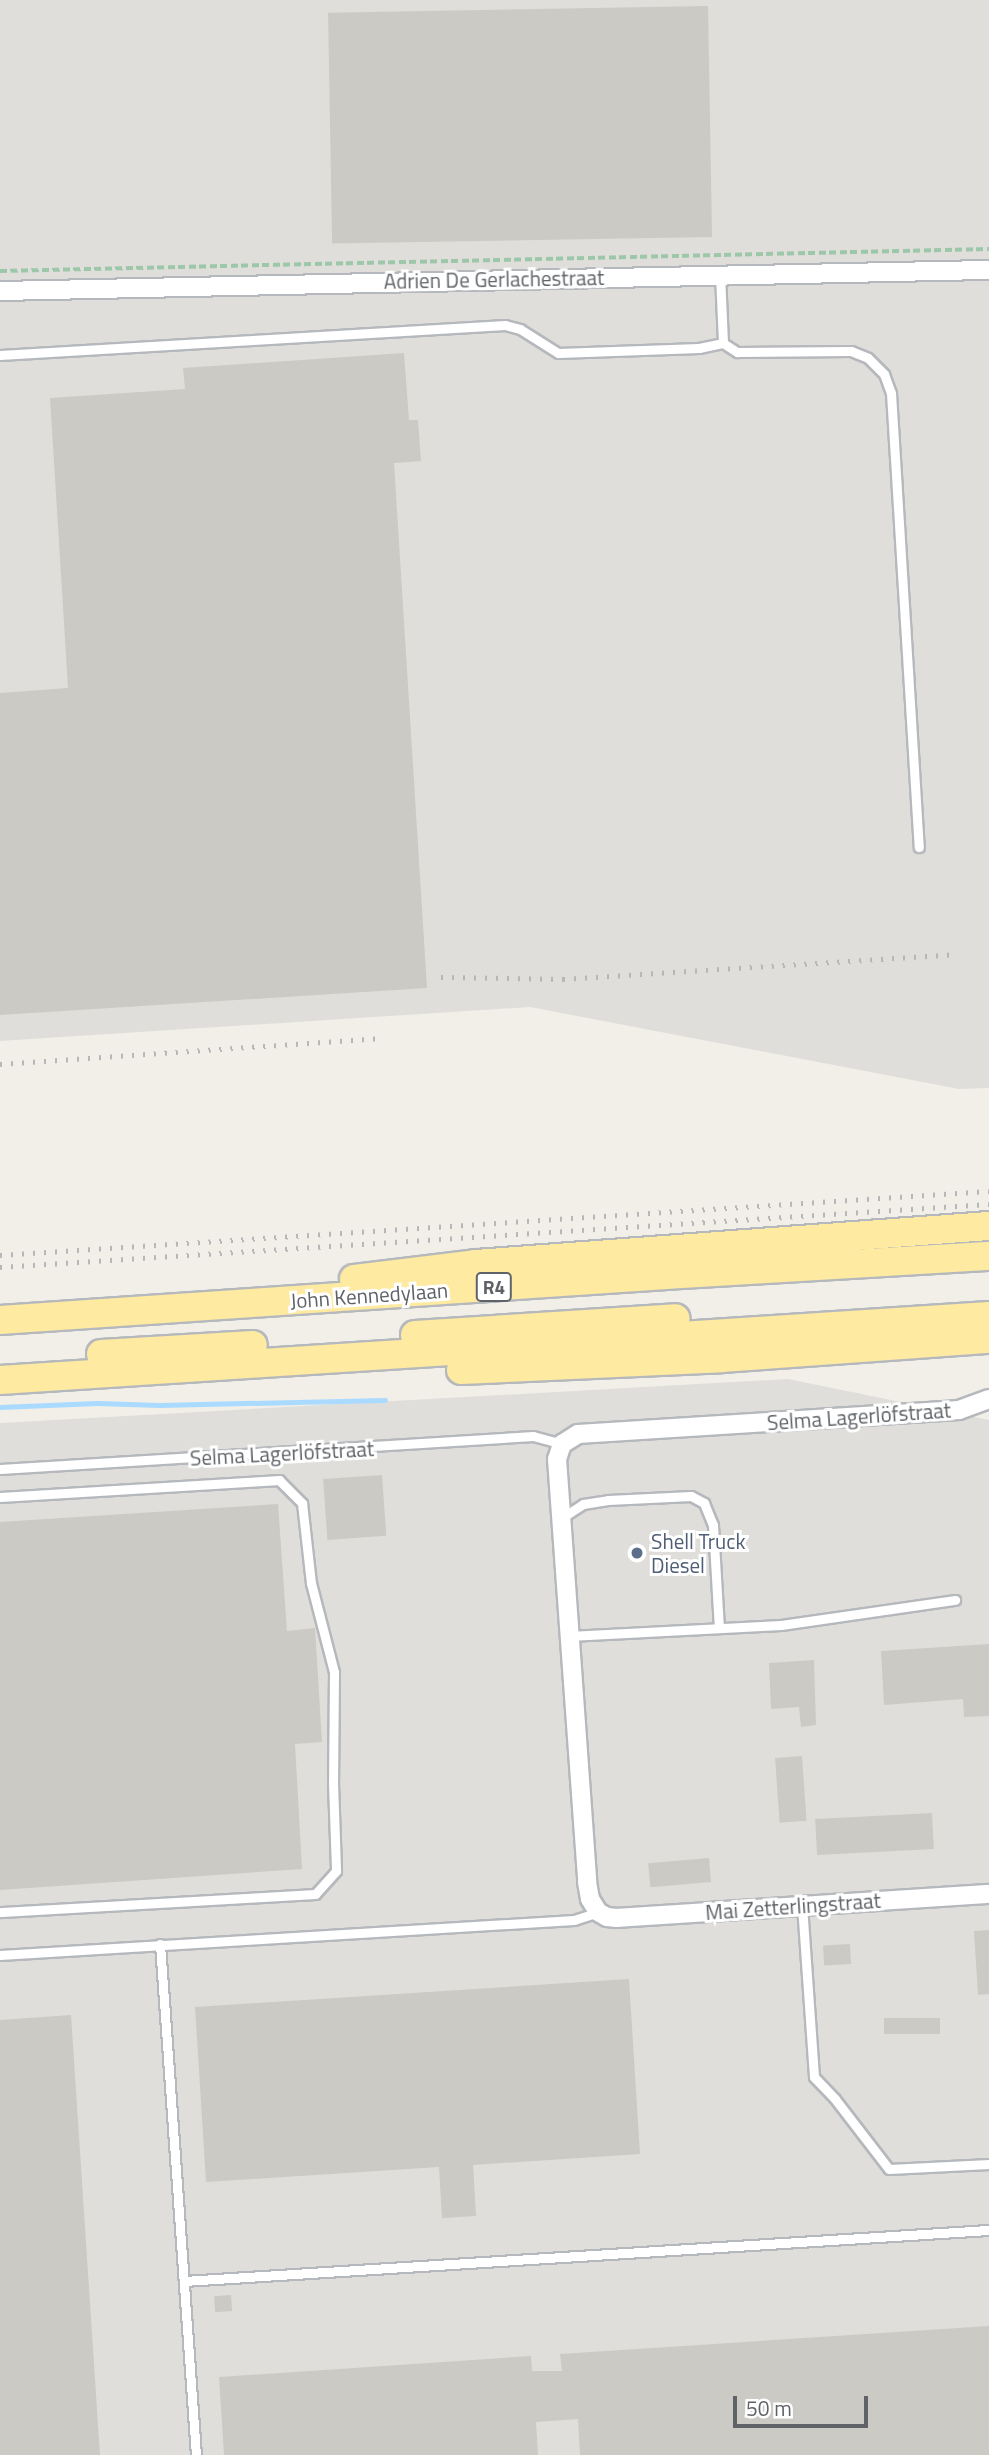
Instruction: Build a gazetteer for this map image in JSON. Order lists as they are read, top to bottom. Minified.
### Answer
{"streets":{"highway":["R4","John Kennedylaan"],"street":["Adrien De Gerlachestraat","Selma Lagerlöfstraat","Mai Zetterlingstraat"]},"crossings":[["R4","John Kennedylaan"]],"places":["Shell Truck Diesel"],"scale_bar":"50 m"}
